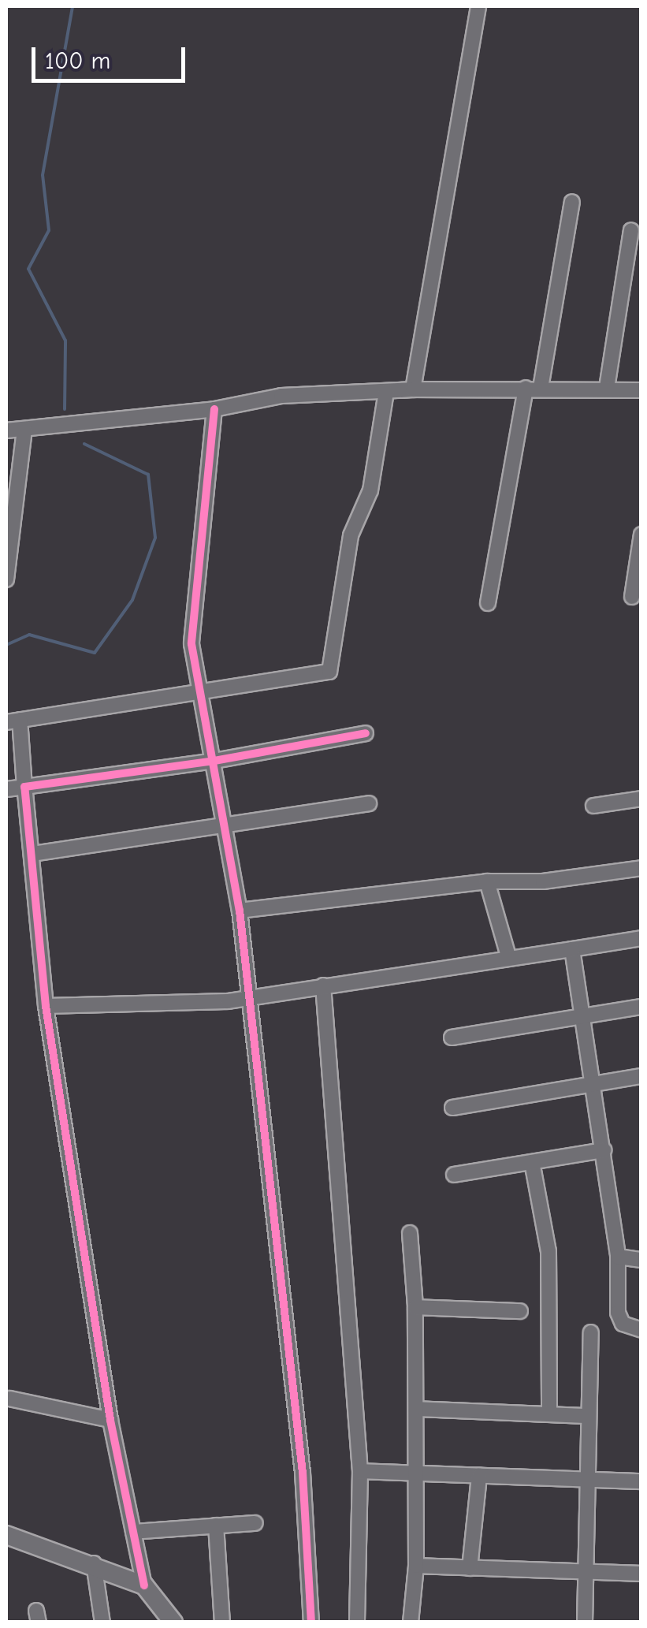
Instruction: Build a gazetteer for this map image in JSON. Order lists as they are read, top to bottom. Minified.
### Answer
{"scale_bar":"100 m"}
